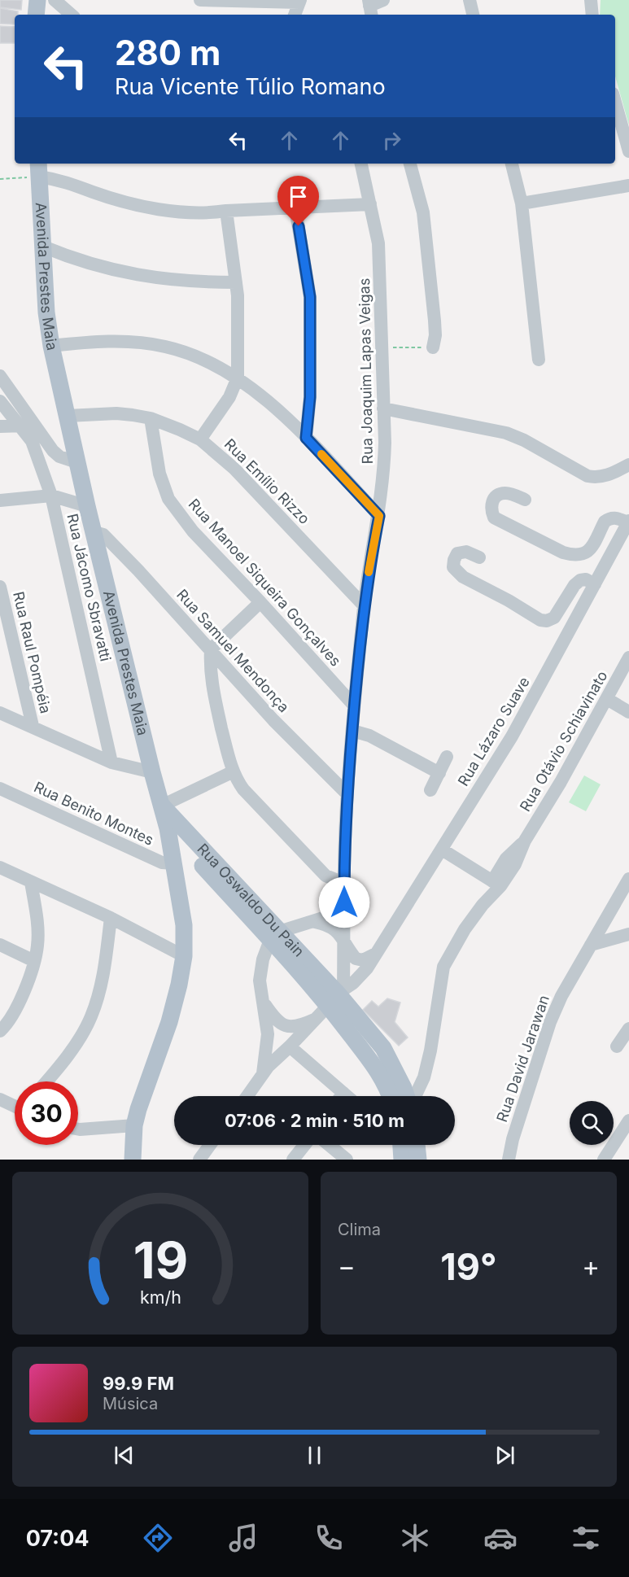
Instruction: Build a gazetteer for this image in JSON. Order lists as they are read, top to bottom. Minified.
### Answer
{"streets":{"main road":["Avenida Prestes Maia","Rua Oswaldo Du Pain"],"street":["Rua Joaquim Lapas Veigas","Rua Emílio Rizzo","Rua Manoel Siqueira Gonçalves","Rua Jácomo Sbravatti","Rua Samuel Mendonça","Rua Raul Pompéia","Rua Lázaro Suave","Rua Otávio Schiavinato","Rua Benito Montes","Rua David Jarawan"]},"crossings":[["Avenida Prestes Maia","Rua Emílio Rizzo"],["Avenida Prestes Maia","Rua Samuel Mendonça"],["Avenida Prestes Maia","Rua Benito Montes"],["Avenida Prestes Maia","Rua Oswaldo Du Pain"],["Rua Joaquim Lapas Veigas","Rua Emílio Rizzo"],["Rua Joaquim Lapas Veigas","Rua Manoel Siqueira Gonçalves"],["Rua Joaquim Lapas Veigas","Rua Samuel Mendonça"],["Rua Joaquim Lapas Veigas","Rua Lázaro Suave"],["Rua Joaquim Lapas Veigas","Rua Oswaldo Du Pain"],["Rua Emílio Rizzo","Rua Manoel Siqueira Gonçalves"],["Rua Lázaro Suave","Rua Oswaldo Du Pain"]],"page":{"turn":["280 m","Rua Vicente Túlio Romano"],"limit":"30","trip":"07:06 · 2 min · 510 m","tile":"Clima","heat":["−","19°","+"],"song":["99.9 FM","Música"],"tabs":"07:04","gauge":["19","km/h"]}}
